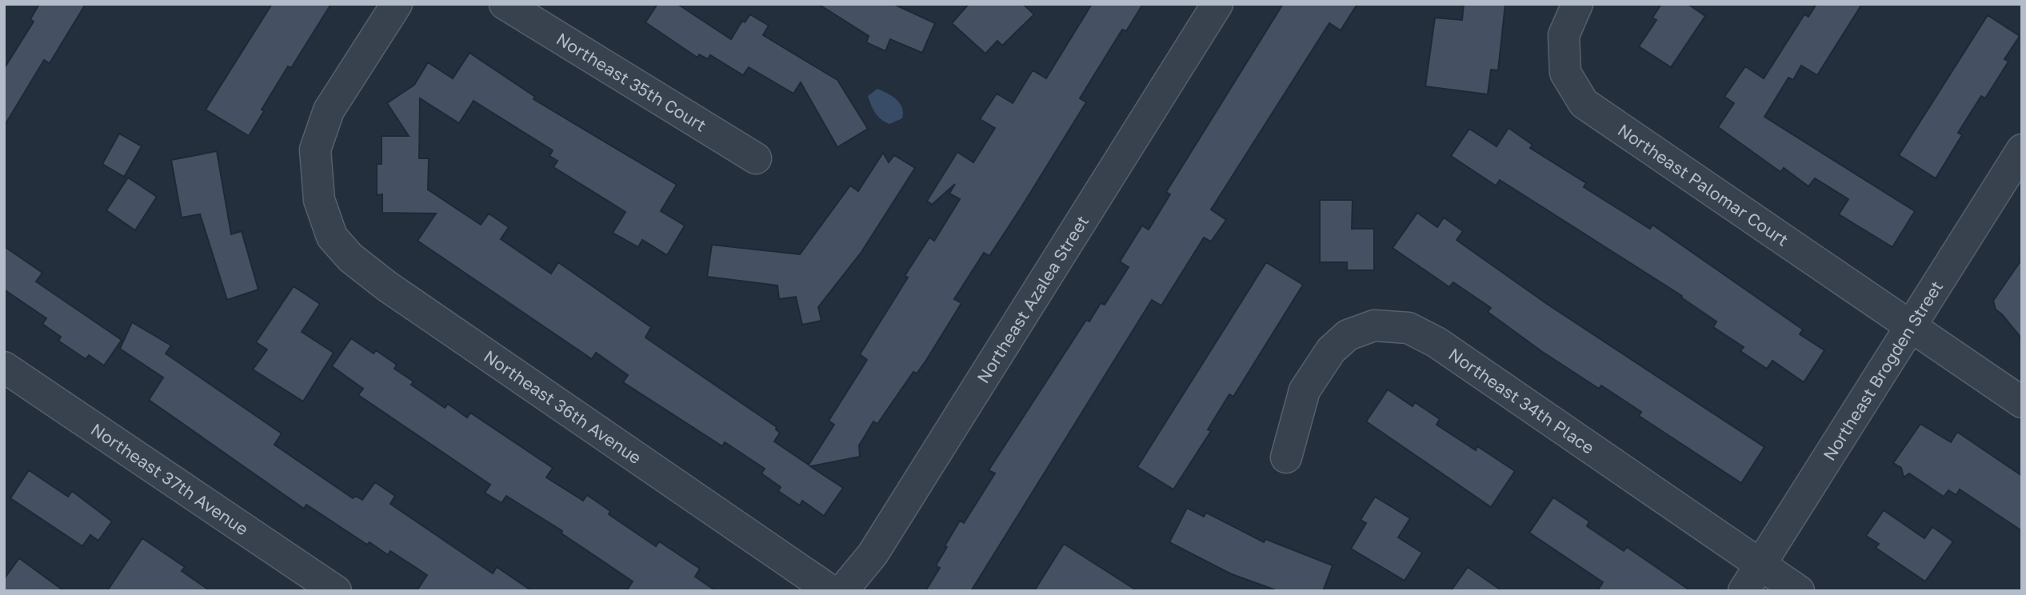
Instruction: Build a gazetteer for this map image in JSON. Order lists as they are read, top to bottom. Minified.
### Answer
{"streets":{"street":["Northeast 35th Court","Northeast Palomar Court","Northeast Azalea Street","Northeast Brogden Street","Northeast 34th Place","Northeast 36th Avenue","Northeast 37th Avenue"]},"crossings":[["Northeast Palomar Court","Northeast Brogden Street"],["Northeast Brogden Street","Northeast 34th Place"]]}
